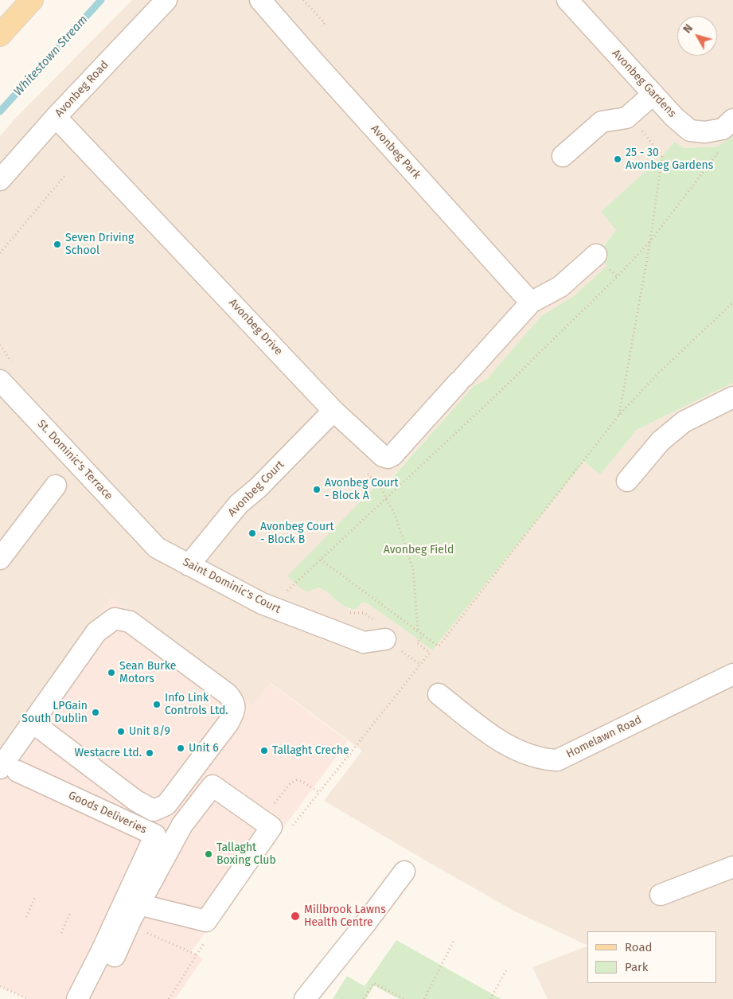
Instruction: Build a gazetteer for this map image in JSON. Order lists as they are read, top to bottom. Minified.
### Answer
{"streets":{"street":["Avonbeg Gardens","Avonbeg Road","Avonbeg Park","Avonbeg Drive","St. Dominic's Terrace","Avonbeg Court","Saint Dominic's Court","Homelawn Road","Goods Deliveries"]},"crossings":[["Avonbeg Road","Avonbeg Drive"],["Avonbeg Park","Avonbeg Drive"],["Avonbeg Drive","Avonbeg Court"],["St. Dominic's Terrace","Saint Dominic's Court"],["Avonbeg Court","Saint Dominic's Court"]],"water":["Whitestown Stream"],"parks":["Avonbeg Field"],"places":["25 - 30 Avonbeg Gardens","Seven Driving School","Avonbeg Court - Block A","Avonbeg Court - Block B","Sean Burke Motors","Info Link Controls Ltd.","LPGain South Dublin","Unit 8/9","Unit 6","Tallaght Creche","Westacre Ltd.","Tallaght Boxing Club","Millbrook Lawns Health Centre"],"legend":["Road","Park"],"north":"top left"}
